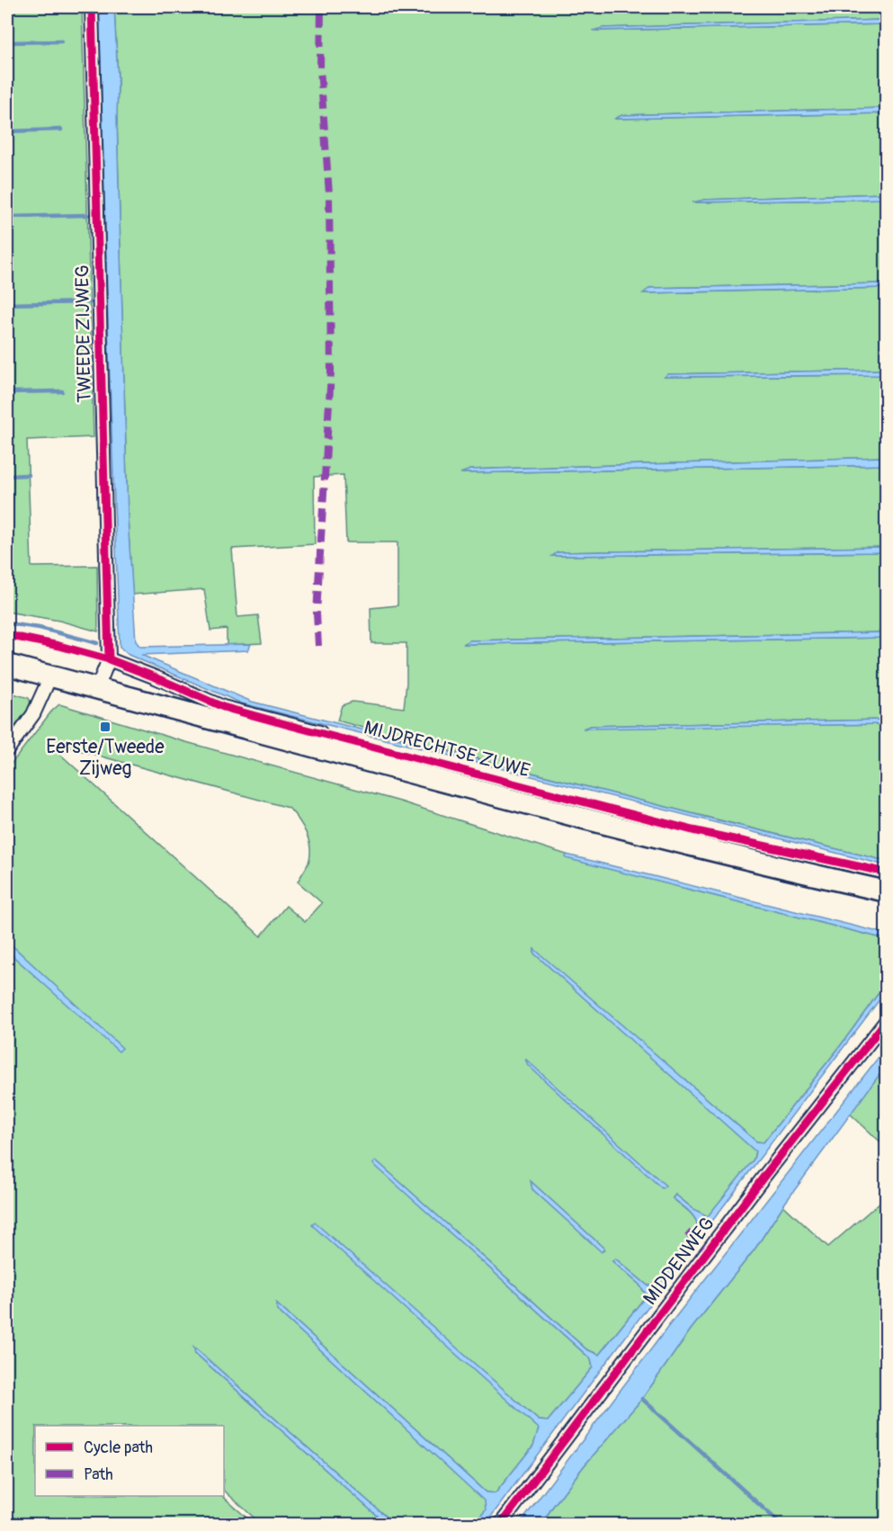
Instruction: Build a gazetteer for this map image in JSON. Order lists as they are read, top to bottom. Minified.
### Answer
{"streets":{"main road":["MIJDRECHTSE ZUWE"],"street":["TWEEDE ZIJWEG","MIDDENWEG"]},"crossings":[["TWEEDE ZIJWEG","MIJDRECHTSE ZUWE"]],"places":{"transit":["Eerste/Tweede Zijweg"]},"legend":["Cycle path","Path"]}
